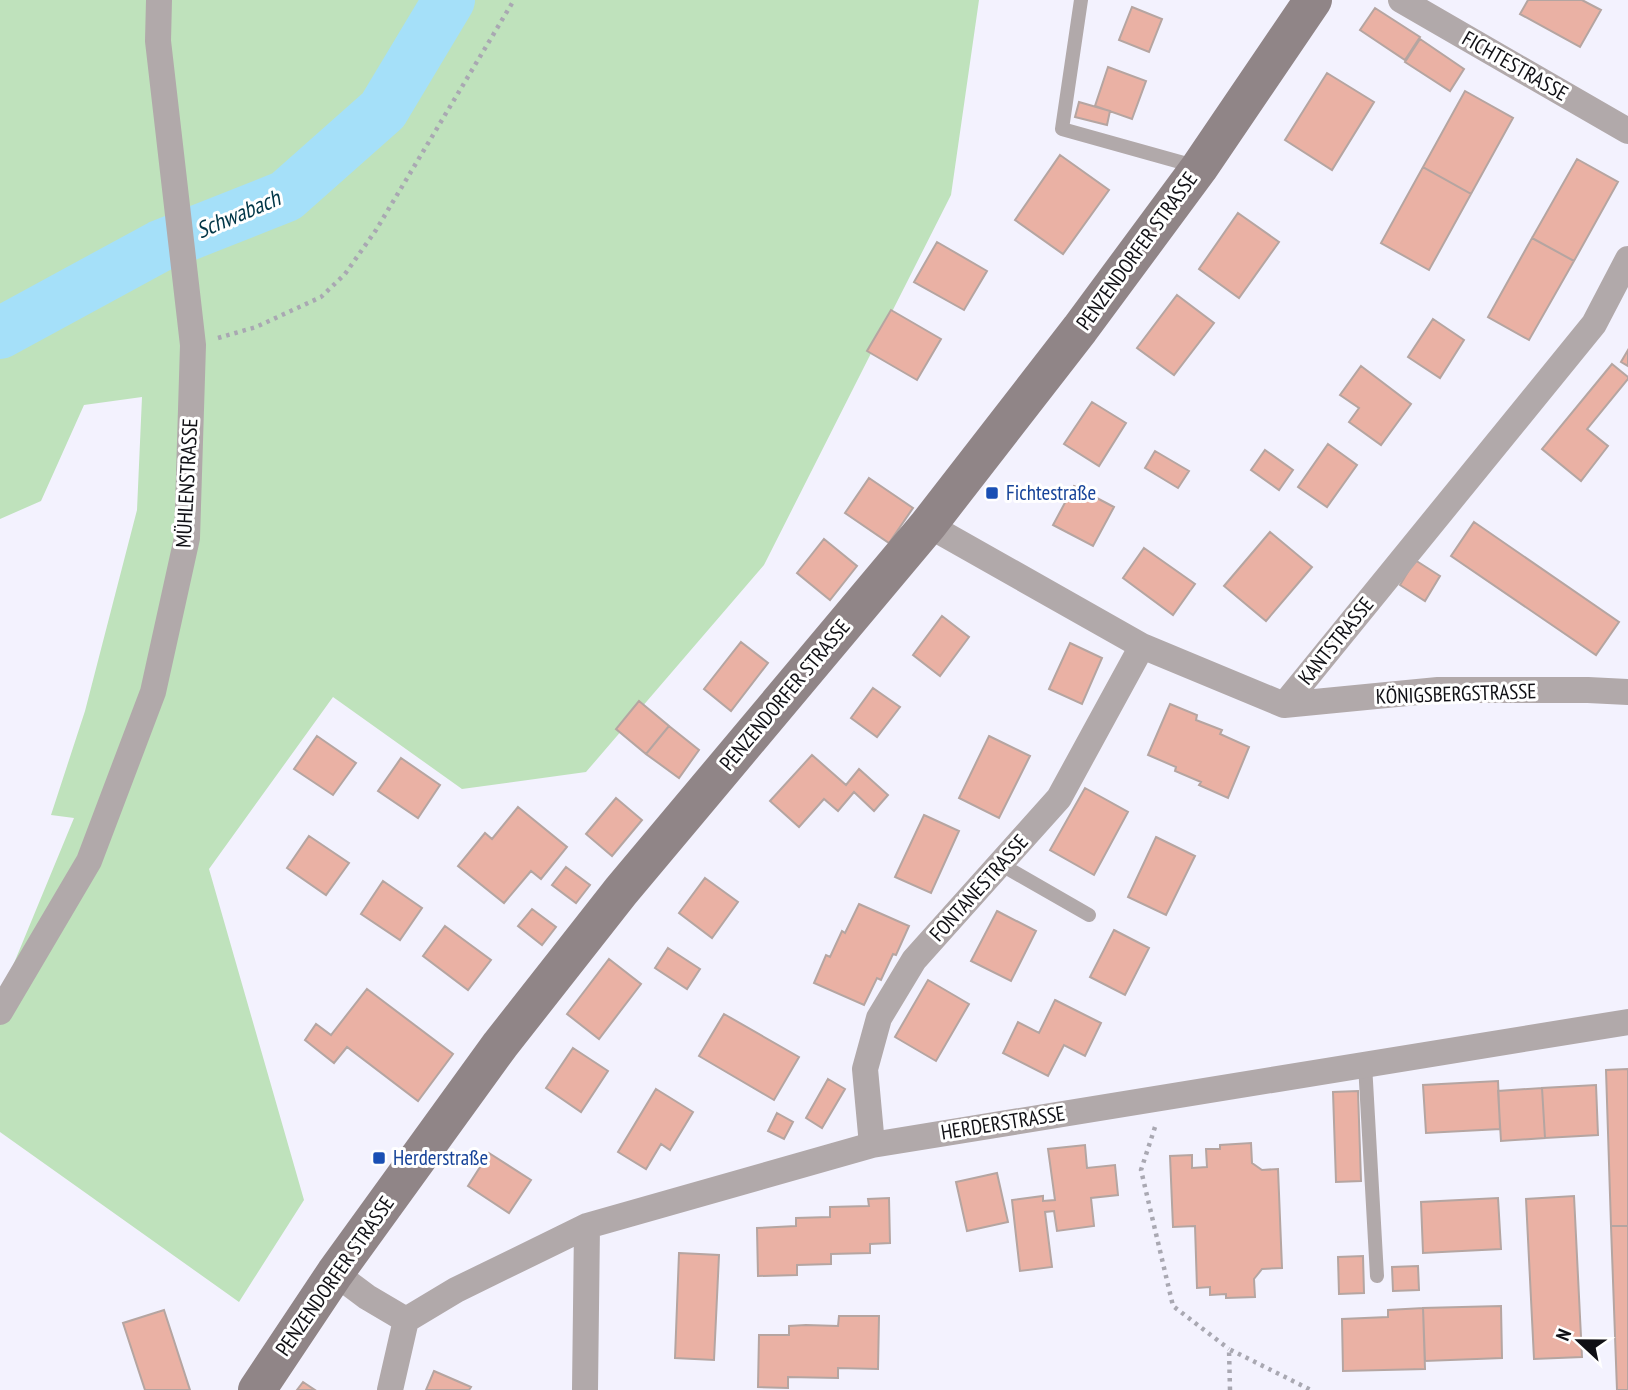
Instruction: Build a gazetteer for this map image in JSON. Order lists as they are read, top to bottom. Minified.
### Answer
{"streets":{"main road":["PENZENDORFER STRASSE"],"street":["FICHTESTRASSE","MÜHLENSTRASSE","KANTSTRASSE","KÖNIGSBERGSTRASSE","FONTANESTRASSE","HERDERSTRASSE"]},"crossings":[["PENZENDORFER STRASSE","KANTSTRASSE"],["KANTSTRASSE","KÖNIGSBERGSTRASSE"],["KANTSTRASSE","FONTANESTRASSE"],["FONTANESTRASSE","HERDERSTRASSE"]],"water":["Schwabach"],"places":{"transit":["Fichtestraße","Herderstraße"]},"north":"left"}
